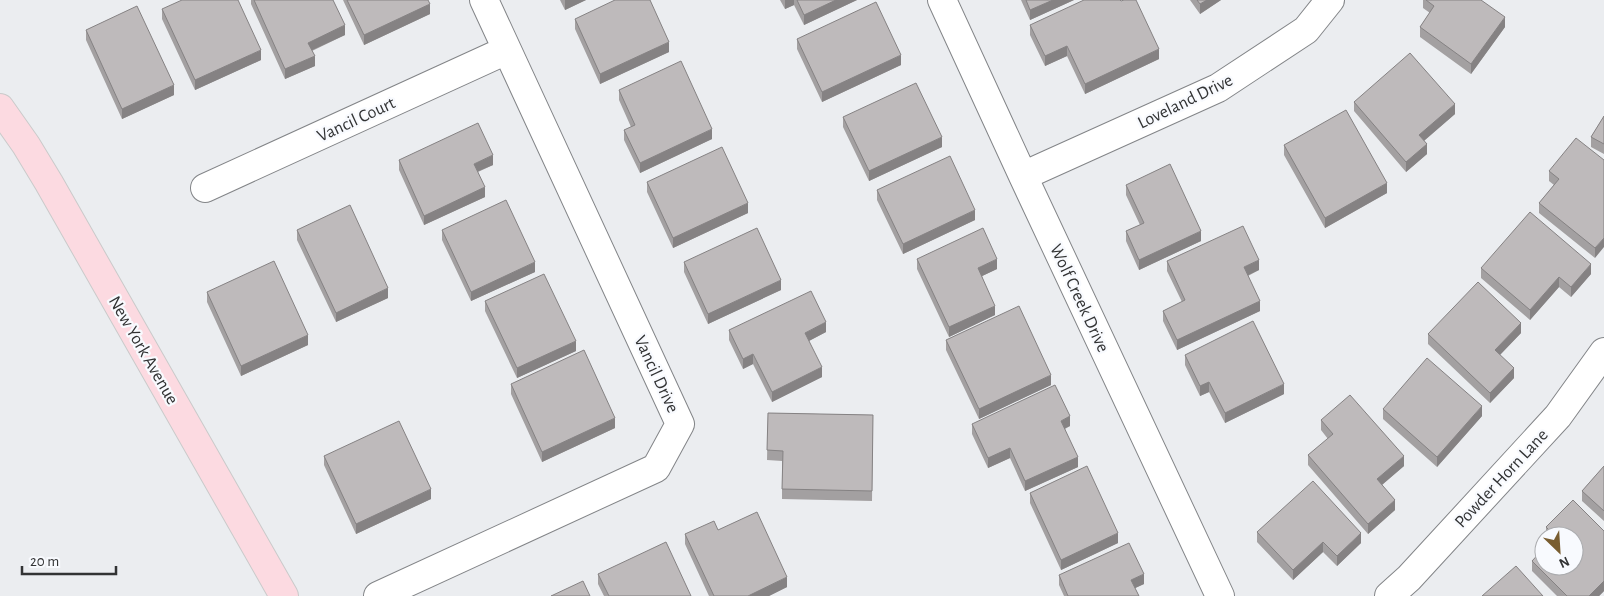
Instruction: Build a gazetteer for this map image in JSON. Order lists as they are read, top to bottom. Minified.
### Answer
{"streets":{"main road":["New York Avenue"],"street":["Loveland Drive","Vancil Court","Wolf Creek Drive","Vancil Drive","Powder Horn Lane"]},"crossings":[["Loveland Drive","Wolf Creek Drive"],["Vancil Court","Vancil Drive"]],"scale_bar":"20 m","north":"bottom right"}
